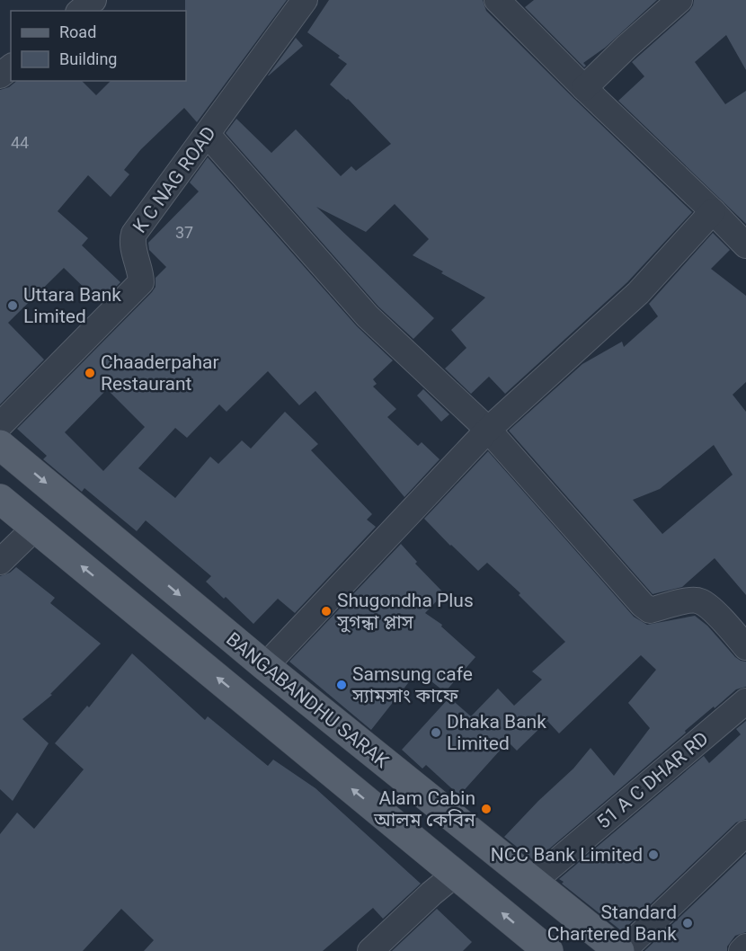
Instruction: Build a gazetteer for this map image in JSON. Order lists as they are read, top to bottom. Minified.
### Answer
{"streets":{"main road":["BANGABANDHU SARAK"],"street":["K C NAG ROAD","51 A C DHAR RD"]},"crossings":[["BANGABANDHU SARAK","51 A C DHAR RD"]],"places":["Uttara Bank Limited","Chaaderpahar Restaurant","Shugondha Plus সুগন্ধা প্লাস","Samsung cafe স্যামসাং কাফে","Dhaka Bank Limited","Alam Cabin আলম কেবিন","NCC Bank Limited","Standard Chartered Bank"],"house_numbers":["44","37"],"legend":["Road","Building"]}
